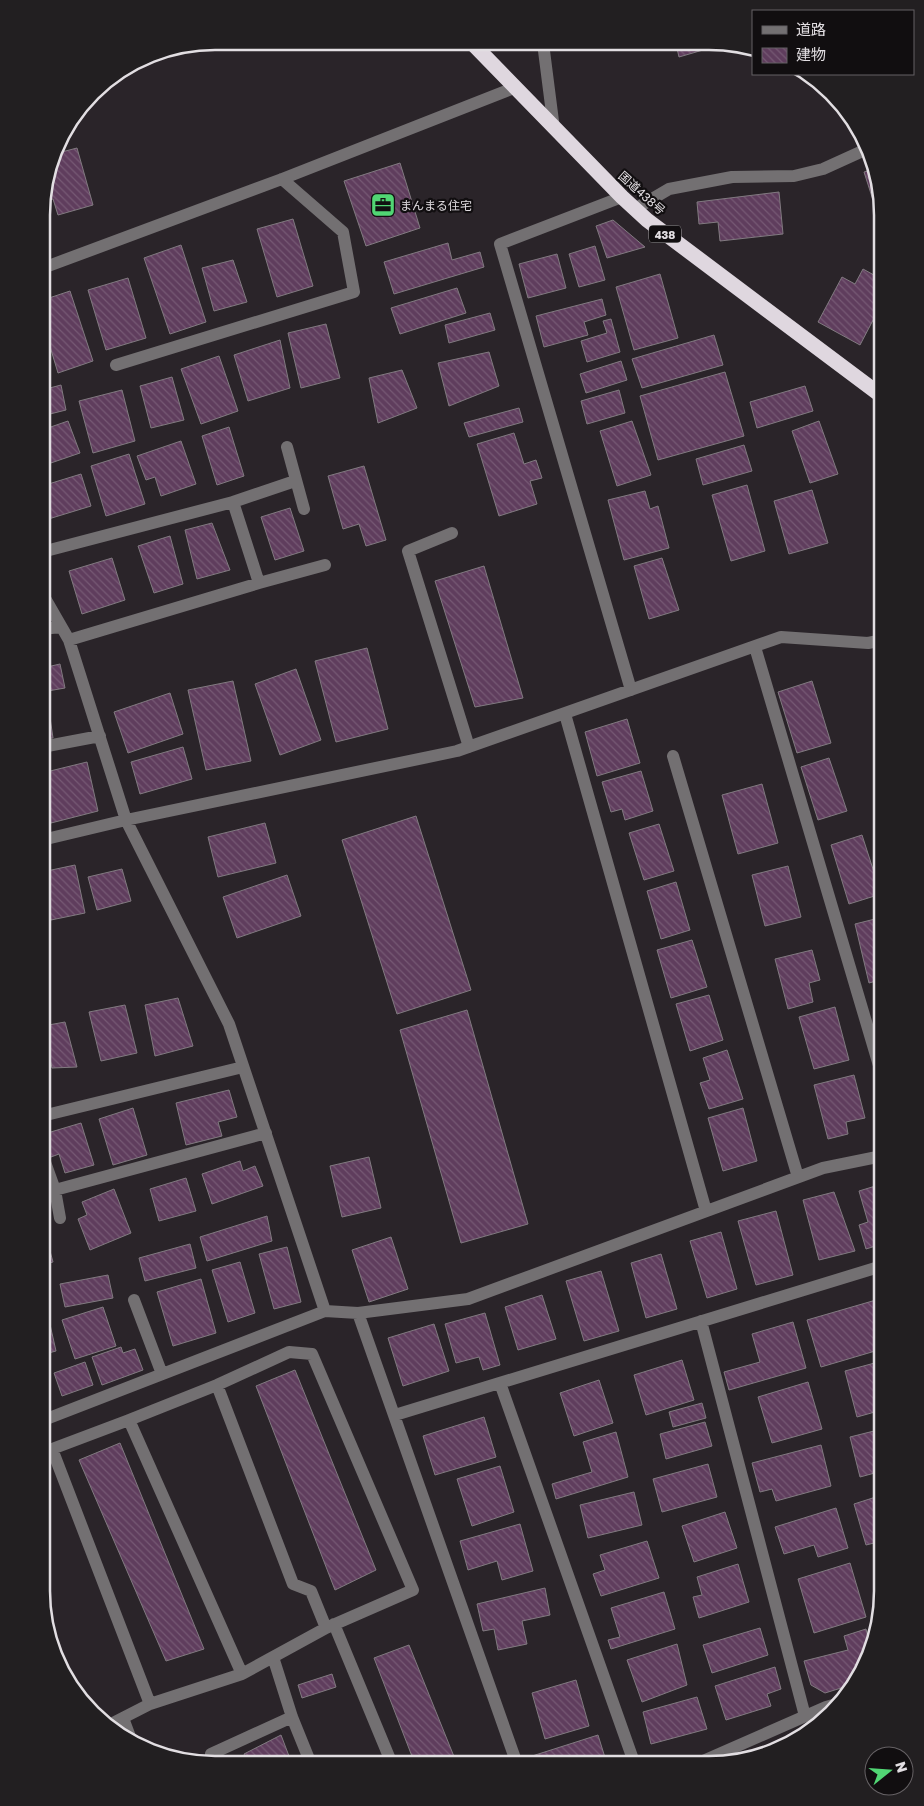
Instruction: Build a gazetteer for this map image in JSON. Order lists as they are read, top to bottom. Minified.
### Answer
{"streets":{"highway":["国道438号","438"]},"places":{"office":["まんまる住宅"]},"legend":["道路","建物"],"north":"right"}
